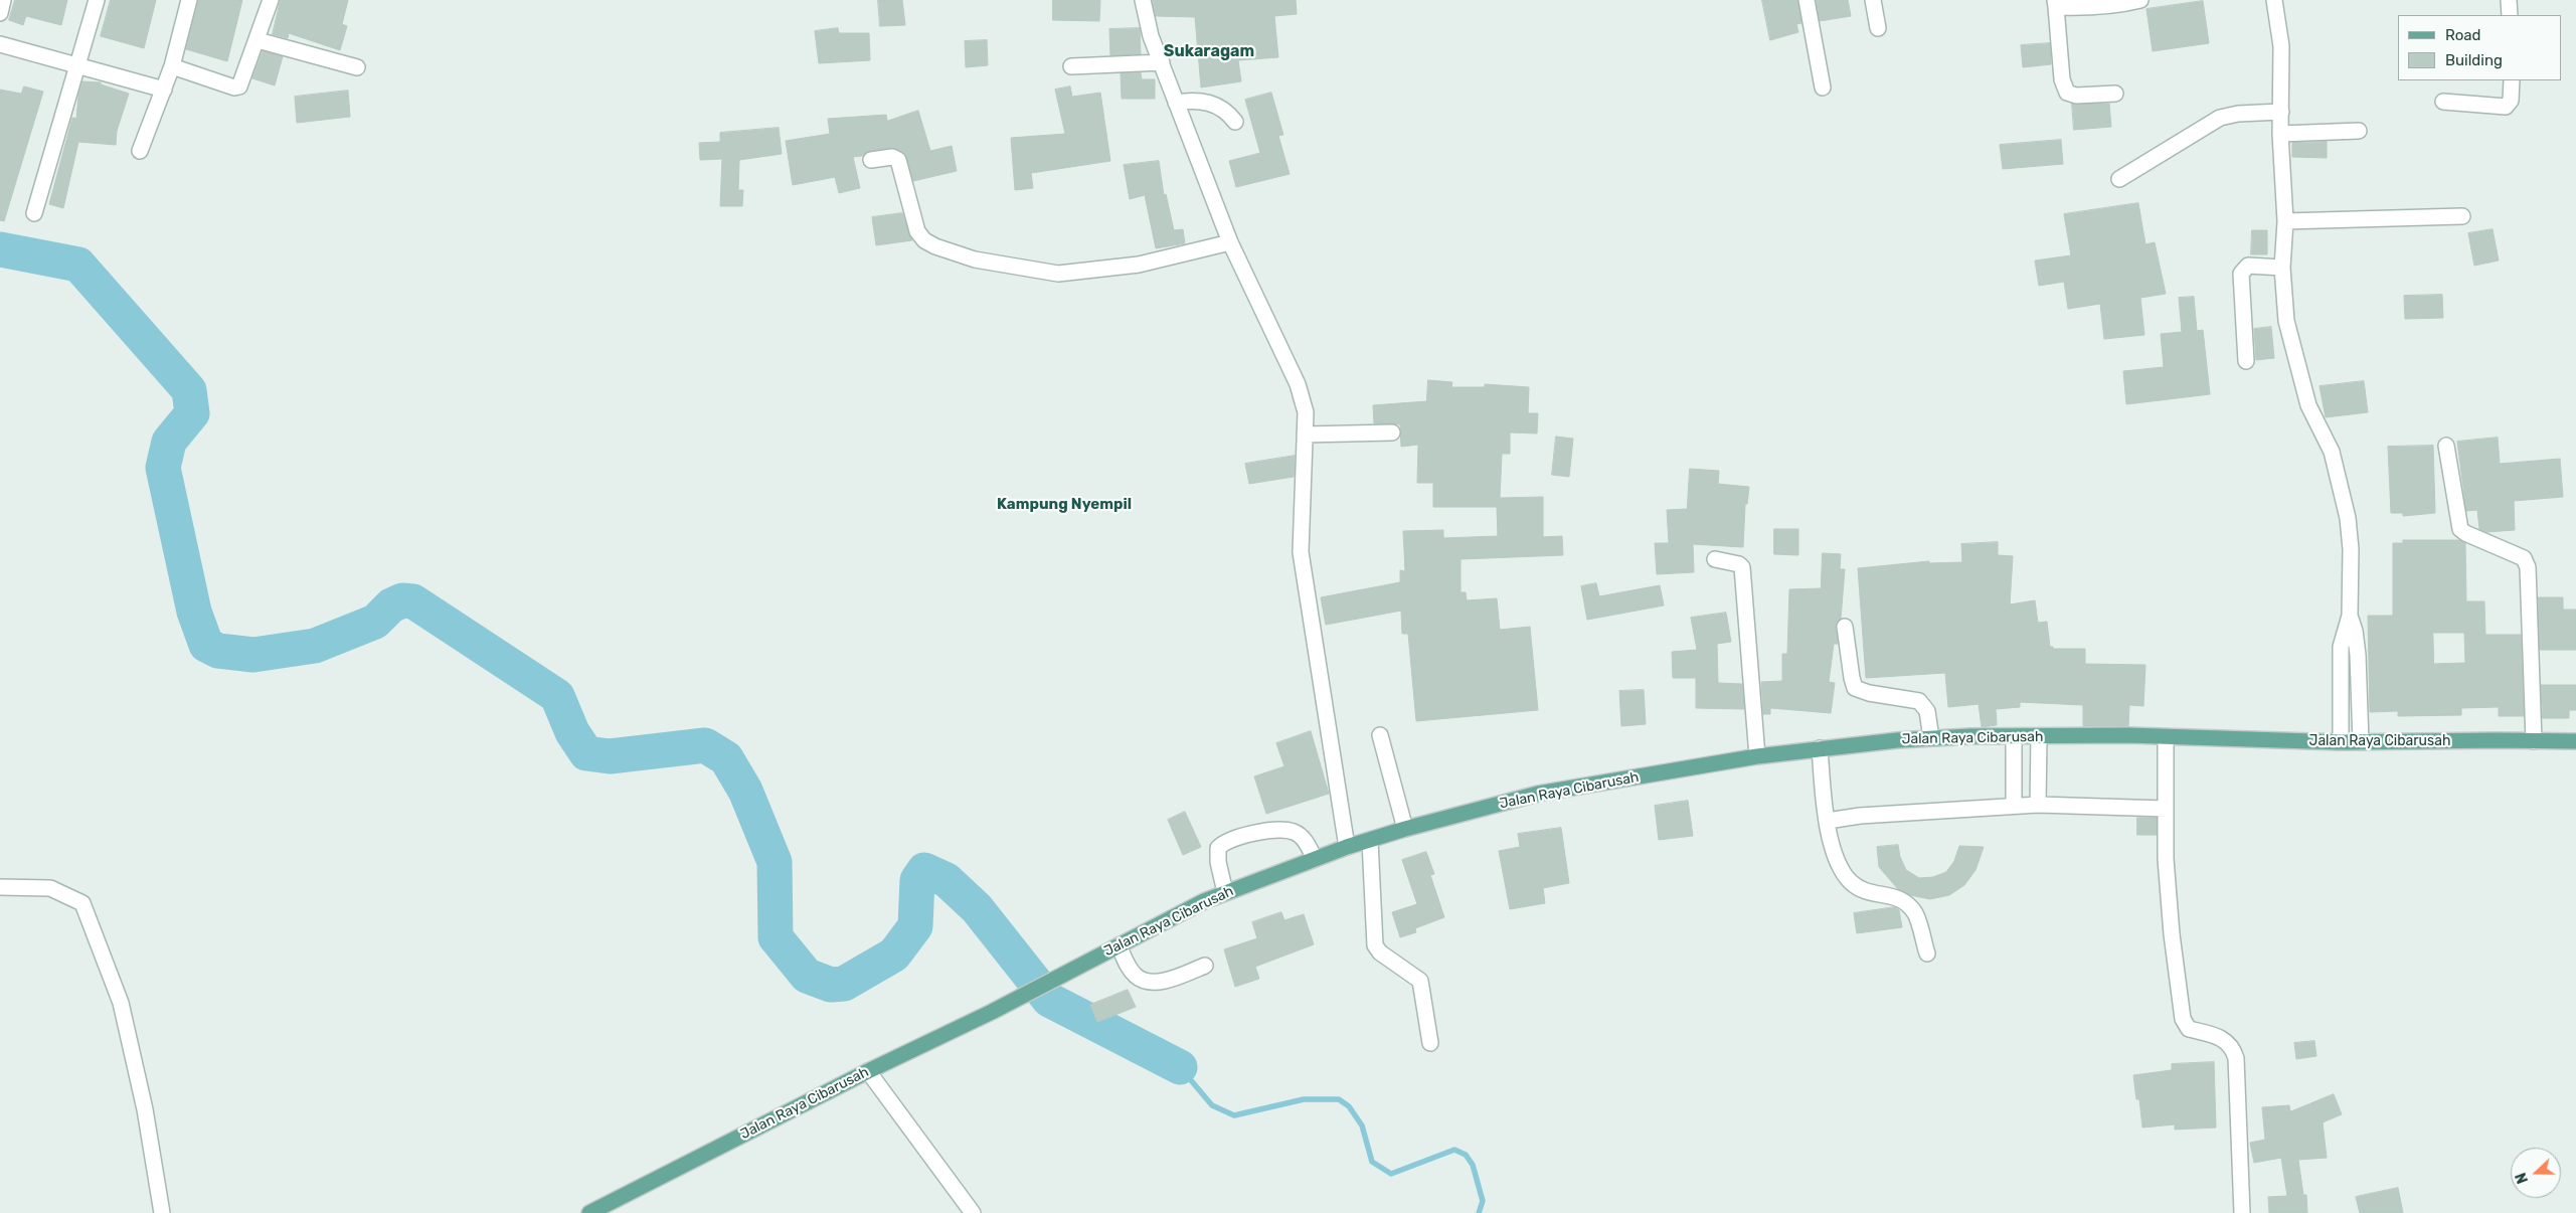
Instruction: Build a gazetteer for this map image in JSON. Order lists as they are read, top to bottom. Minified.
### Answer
{"streets":{"main road":["Jalan Raya Cibarusah"]},"districts":["Sukaragam","Kampung Nyempil"],"legend":["Road","Building"],"north":"left"}
